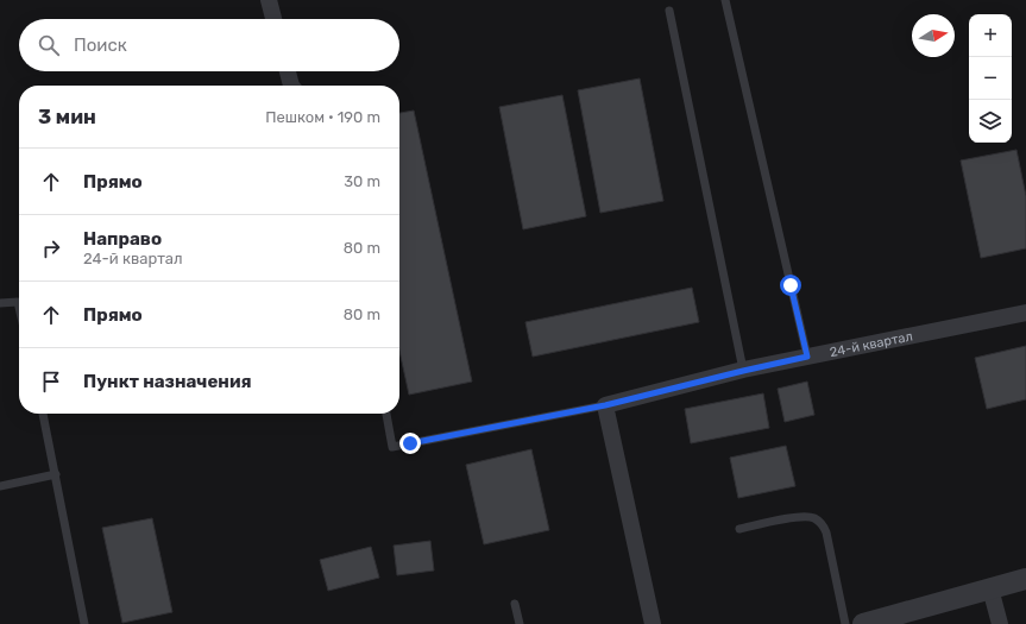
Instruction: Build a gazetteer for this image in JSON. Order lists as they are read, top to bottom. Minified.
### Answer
{"streets":{"street":["24-й квартал"]},"north":"right","page":{"map_buttons":["+","−"],"search":"Поиск","heading":["3 мин","Пешком · 190 m"],"list":[["Прямо","30 m"],["Направо","24-й квартал","80 m"],["Прямо","80 m"],"Пункт назначения"]}}
